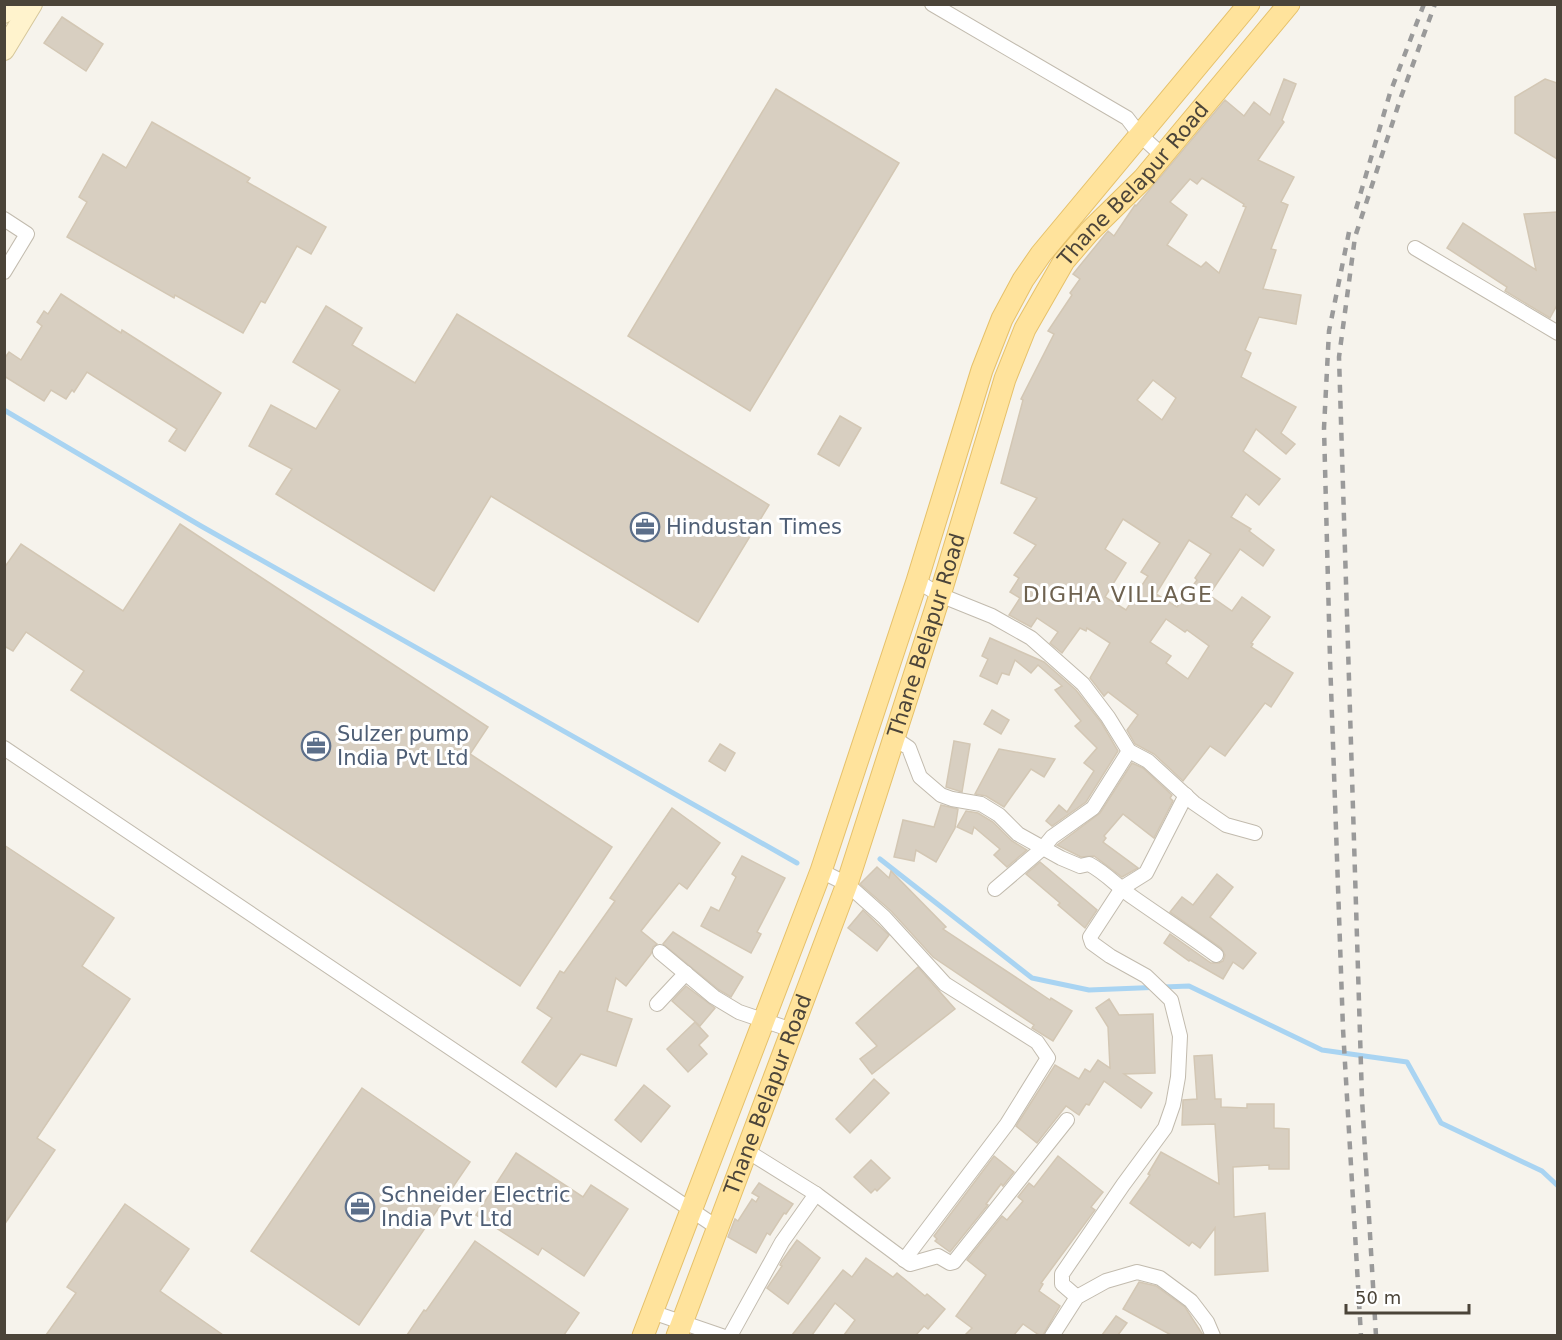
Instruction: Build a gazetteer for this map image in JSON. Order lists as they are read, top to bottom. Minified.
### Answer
{"streets":{"main road":["Thane Belapur Road"]},"districts":["DIGHA VILLAGE"],"places":{"office":["Hindustan Times","Sulzer pump India Pvt Ltd","Schneider Electric India Pvt Ltd"]},"scale_bar":"50 m"}
